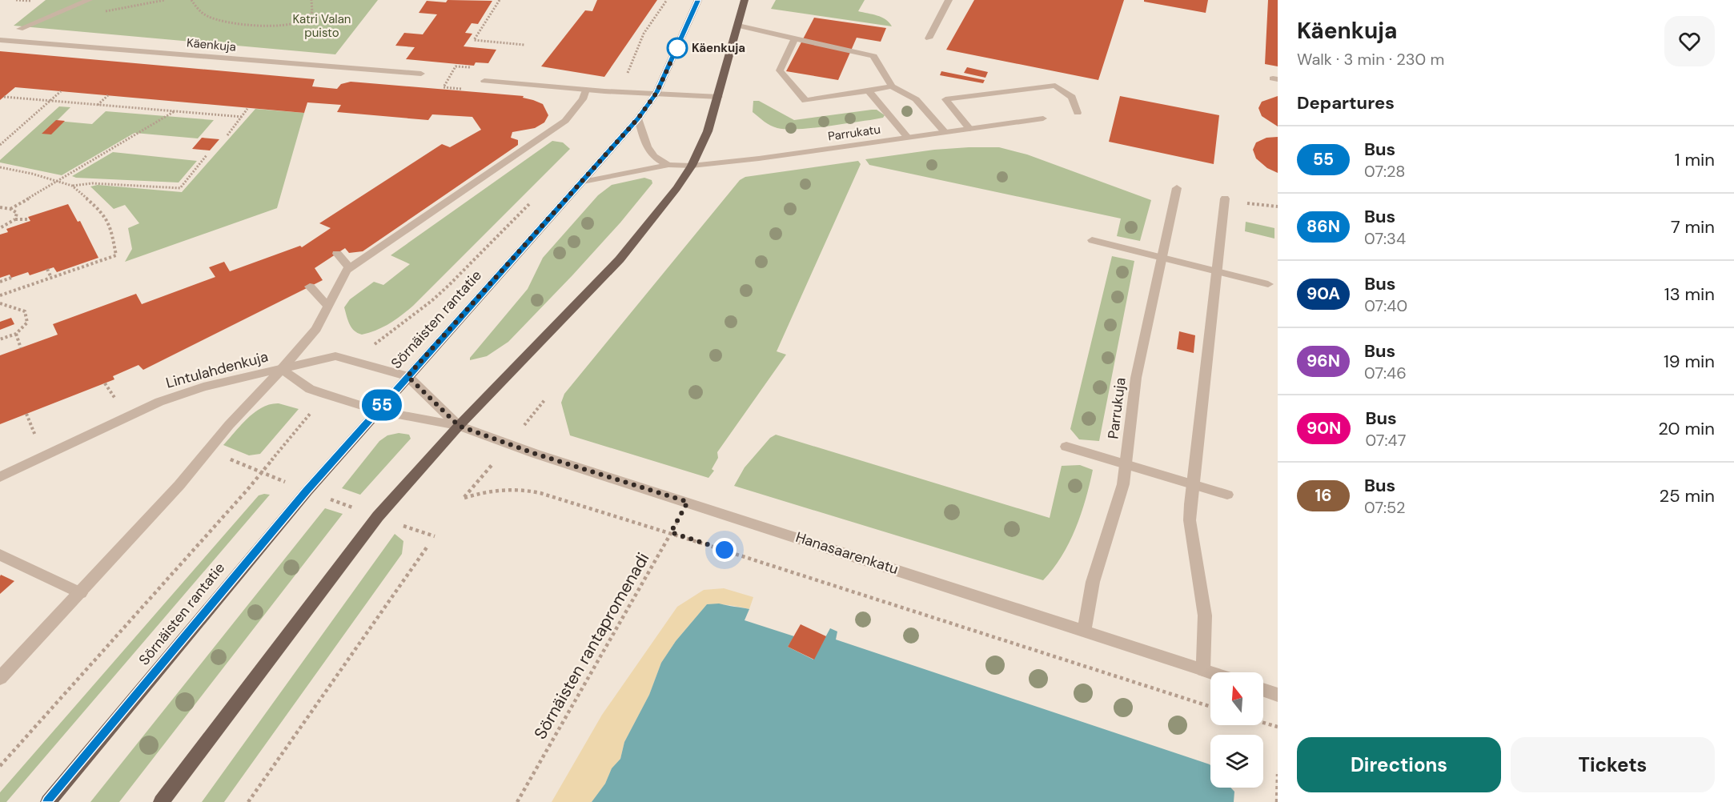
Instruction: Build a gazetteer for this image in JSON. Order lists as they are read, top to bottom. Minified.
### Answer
{"streets":{"main road":["Sörnäisten rantatie"],"street":["Käenkuja","Parrukatu","Lintulahdenkuja","Parrukuja","Hanasaarenkatu"],"path":["Sörnäisten rantapromenadi"]},"crossings":[["Parrukatu","Sörnäisten rantatie"],["Sörnäisten rantatie","Lintulahdenkuja"],["Lintulahdenkuja","Hanasaarenkatu"],["Parrukuja","Hanasaarenkatu"],["Hanasaarenkatu","Sörnäisten rantapromenadi"]],"parks":["Katri Valan puisto"],"places":["Käenkuja"],"lines":["bus line 55"],"north":"top","page":{"on_map":"55","heading":[["Käenkuja","Walk · 3 min · 230 m"],"Departures"],"list":[{"mark":"55","name":"Bus","note":"07:28","value":"1 min"},{"mark":"86N","name":"Bus","note":"07:34","value":"7 min"},{"mark":"90A","name":"Bus","note":"07:40","value":"13 min"},{"mark":"96N","name":"Bus","note":"07:46","value":"19 min"},{"mark":"90N","name":"Bus","note":"07:47","value":"20 min"},{"mark":"16","name":"Bus","note":"07:52","value":"25 min"}],"buttons":["Directions","Tickets"]}}
